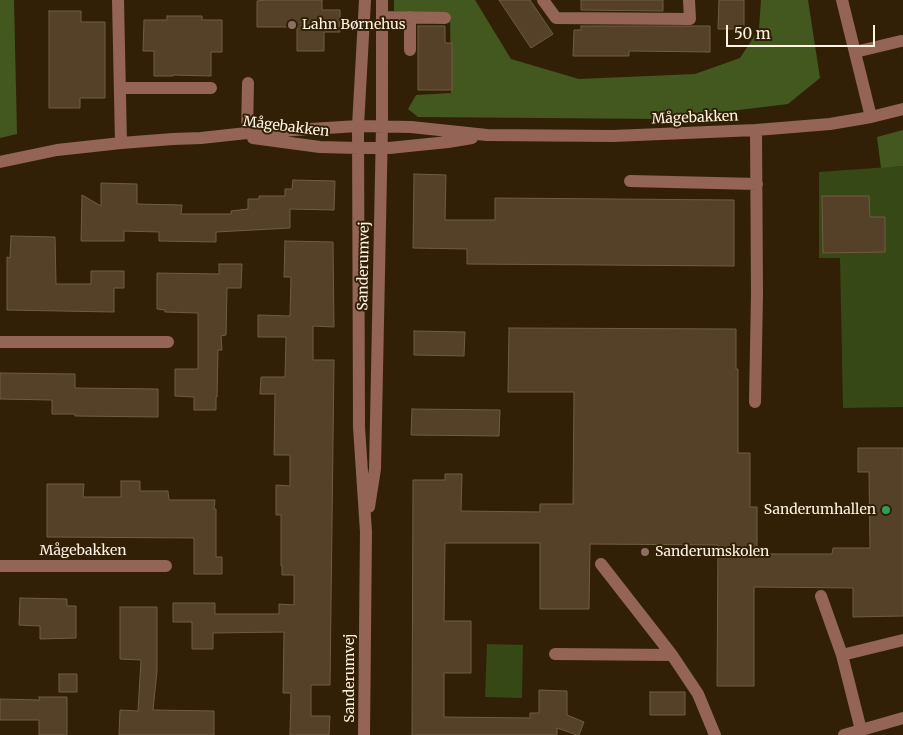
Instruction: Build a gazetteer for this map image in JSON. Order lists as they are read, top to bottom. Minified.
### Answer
{"streets":{"street":["Mågebakken","Sanderumvej"]},"crossings":[["Mågebakken","Sanderumvej"]],"places":["Lahn Børnehus","Sanderumhallen","Sanderumskolen"],"scale_bar":"50 m"}
